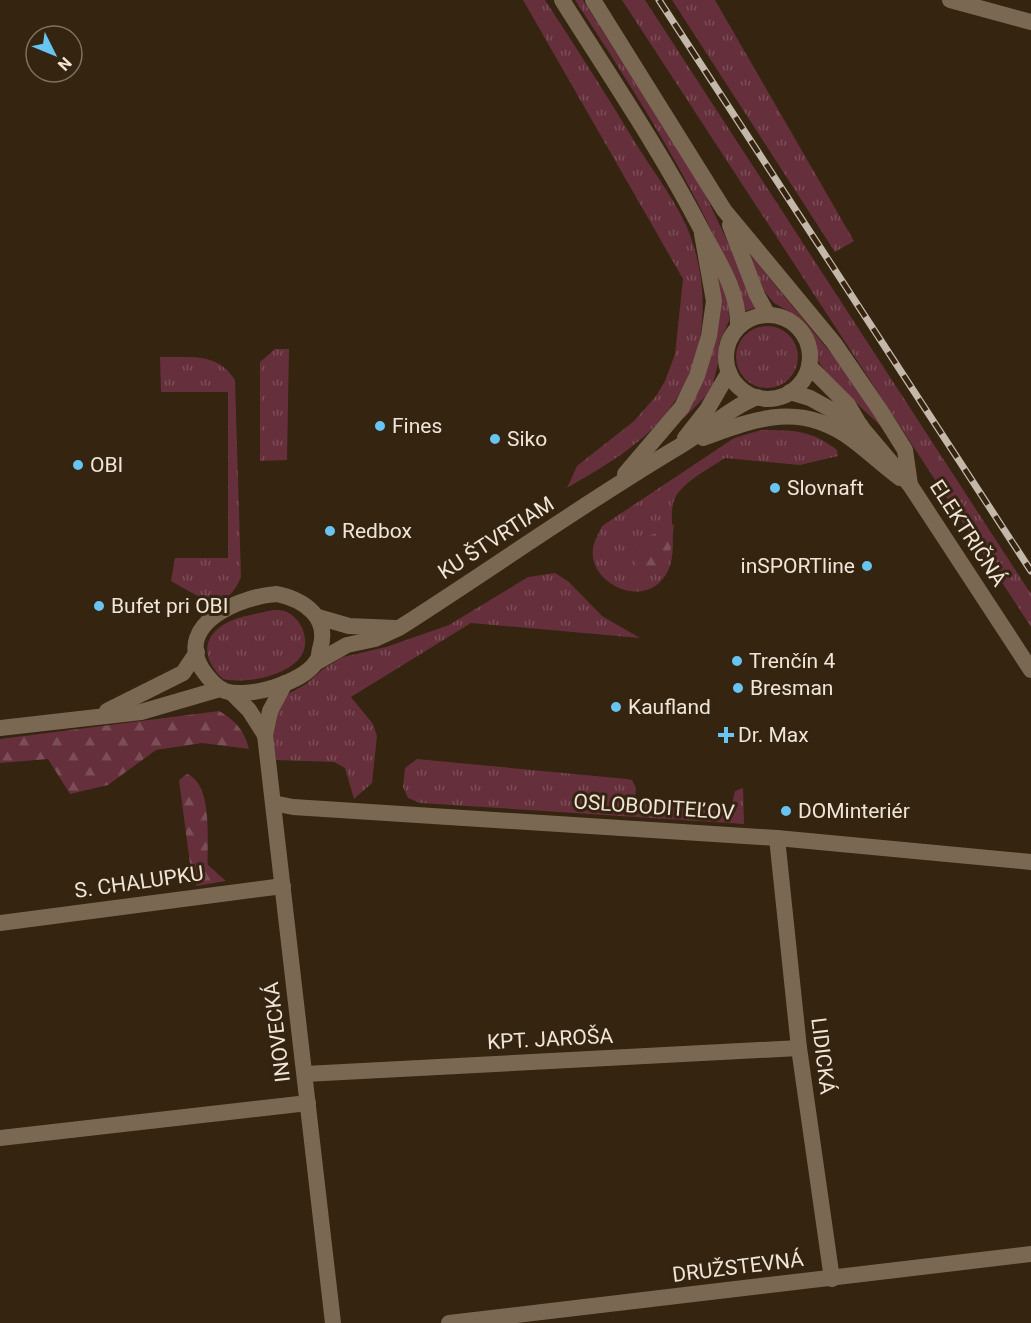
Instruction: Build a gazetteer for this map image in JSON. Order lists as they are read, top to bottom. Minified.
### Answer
{"streets":{"street":["ELEKTRIČNÁ","KU ŠTVRTIAM","OSLOBODITEĽOV","S. CHALUPKU","INOVECKÁ","KPT. JAROŠA","LIDICKÁ","DRUŽSTEVNÁ"]},"crossings":[["ELEKTRIČNÁ","KU ŠTVRTIAM"],["KU ŠTVRTIAM","INOVECKÁ"],["OSLOBODITEĽOV","INOVECKÁ"],["OSLOBODITEĽOV","LIDICKÁ"],["S. CHALUPKU","INOVECKÁ"],["INOVECKÁ","KPT. JAROŠA"],["KPT. JAROŠA","LIDICKÁ"],["LIDICKÁ","DRUŽSTEVNÁ"]],"places":{"other":["Fines","Siko","OBI","Slovnaft","Redbox","inSPORTline","Bufet pri OBI","Trenčín 4","Bresman","Kaufland","DOMinteriér"],"health":["Dr. Max"]},"north":"bottom right"}
